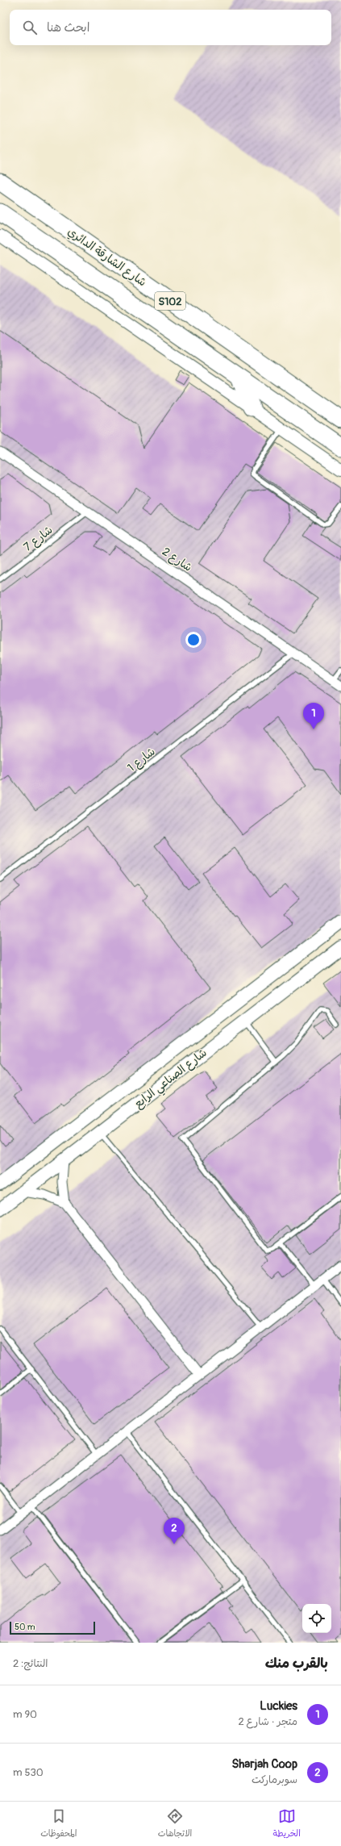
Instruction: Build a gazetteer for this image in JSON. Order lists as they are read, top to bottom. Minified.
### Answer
{"streets":{"highway":["شارع الشارقة الدائري","S102"],"main road":["شارع الصناعي الرابع"],"street":["شارع 2"],"lane":["شارع 7","شارع 1"]},"crossings":[["شارع 7","شارع 2"],["شارع 2","شارع 1"]],"scale_bar":"50 m","page":{"search":"ابحث هنا","pins":["1","2"],"scale":"50 m","heading":["بالقرب منك","النتائج: 2"],"list":[{"mark":"1","name":"Luckies","note":"متجر · شارع 2","value":"90 m"},{"mark":"2","name":"Sharjah Coop","note":"سوبرماركت","value":"530 m"}],"nav":["الخريطة","الاتجاهات","المحفوظات"]}}
